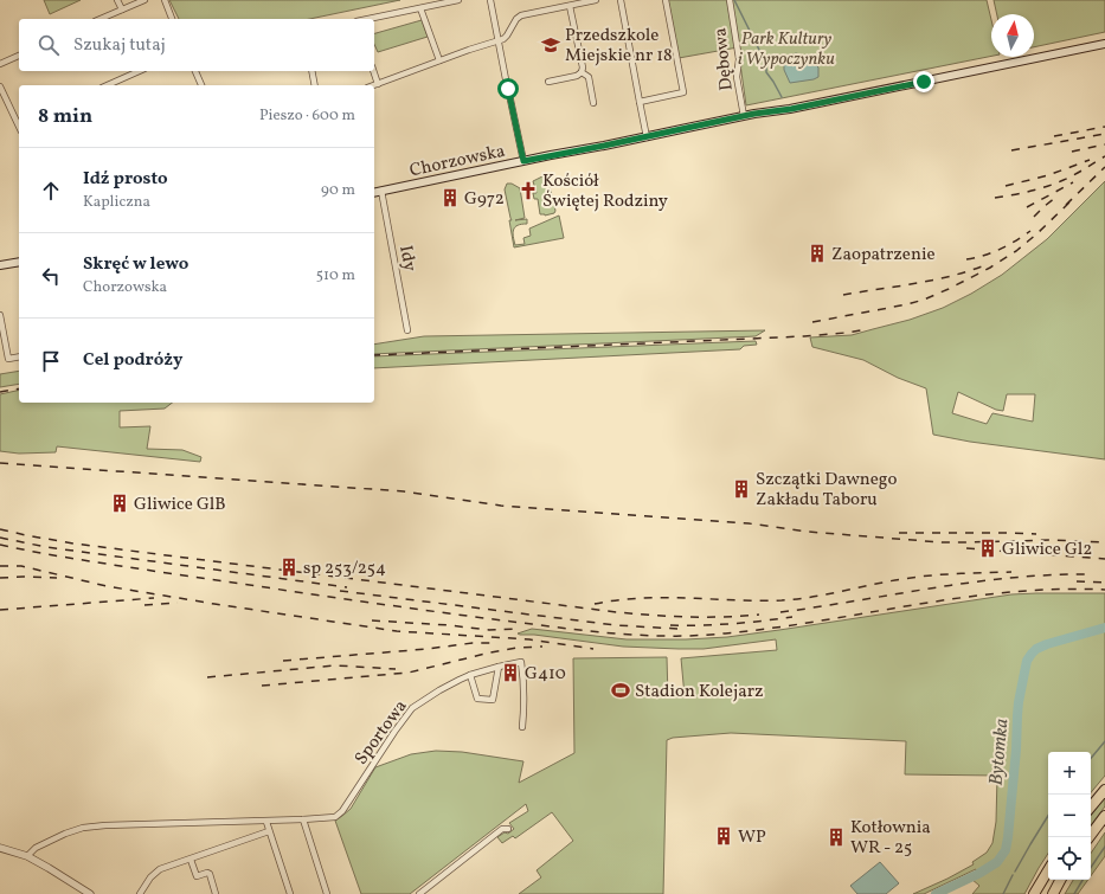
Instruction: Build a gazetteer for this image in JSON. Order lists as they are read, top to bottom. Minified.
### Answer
{"streets":{"main road":["Chorzowska"],"street":["Dębowa","Idy","Sportowa"]},"crossings":[["Dębowa","Chorzowska"],["Chorzowska","Idy"]],"water":["Bytomka"],"parks":["Park Kultury i Wypoczynku"],"places":{"school or university":["Przedszkole Miejskie nr 18"],"church":["Kościół Świętej Rodziny"],"building":["G972","Zaopatrzenie","Szczątki Dawnego Zakładu Taboru","Gliwice GlB","Gliwice Gl2","sp 253/254","G410","WP","Kotłownia WR - 25"],"sports":["Stadion Kolejarz"]},"north":"top","page":{"search":"Szukaj tutaj","heading":["8 min","Pieszo · 600 m"],"list":[["Idź prosto","Kapliczna","90 m"],["Skręć w lewo","Chorzowska","510 m"],"Cel podróży"],"map_buttons":["+","−"]}}
